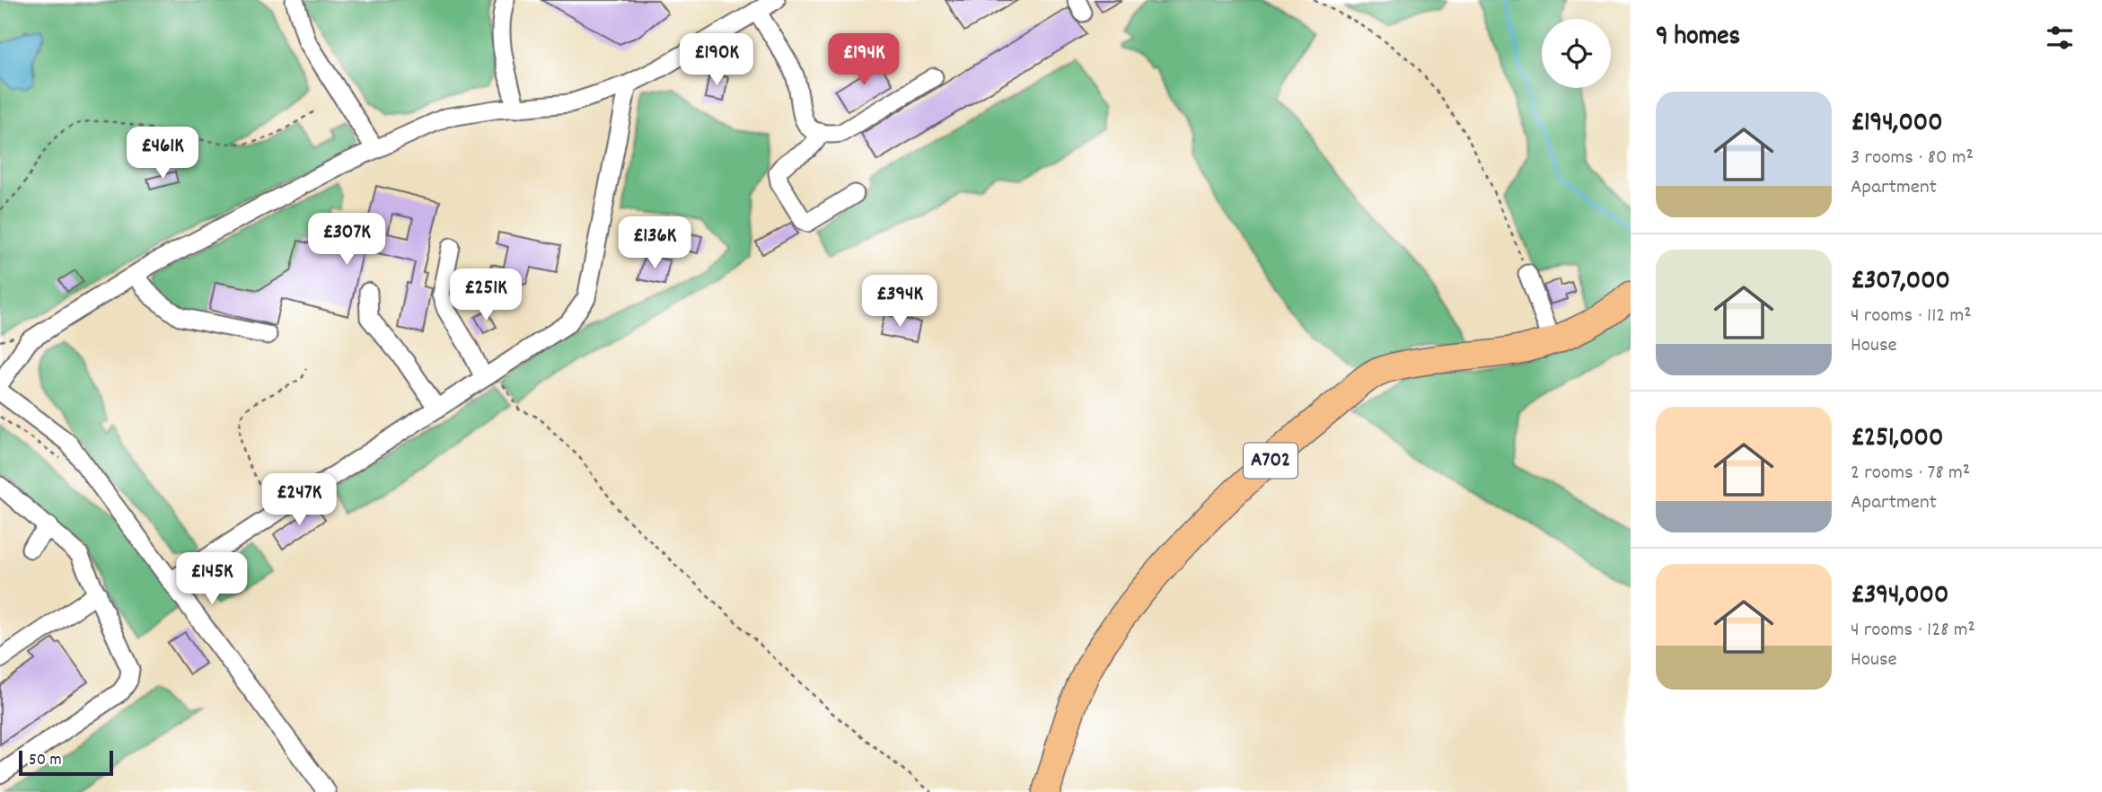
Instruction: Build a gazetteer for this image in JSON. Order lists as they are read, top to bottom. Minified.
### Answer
{"streets":{"highway":["A702"]},"scale_bar":"50 m","page":{"heading":"9 homes","price":["£190K","£194K","£461K","£307K","£136K","£251K","£394K","£247K","£145K"],"list":[{"name":"£194,000","note":"3 rooms · 80 m² · Apartment"},{"name":"£307,000","note":"4 rooms · 112 m² · House"},{"name":"£251,000","note":"2 rooms · 78 m² · Apartment"},{"name":"£394,000","note":"4 rooms · 128 m² · House"}],"scale":"50 m"}}
